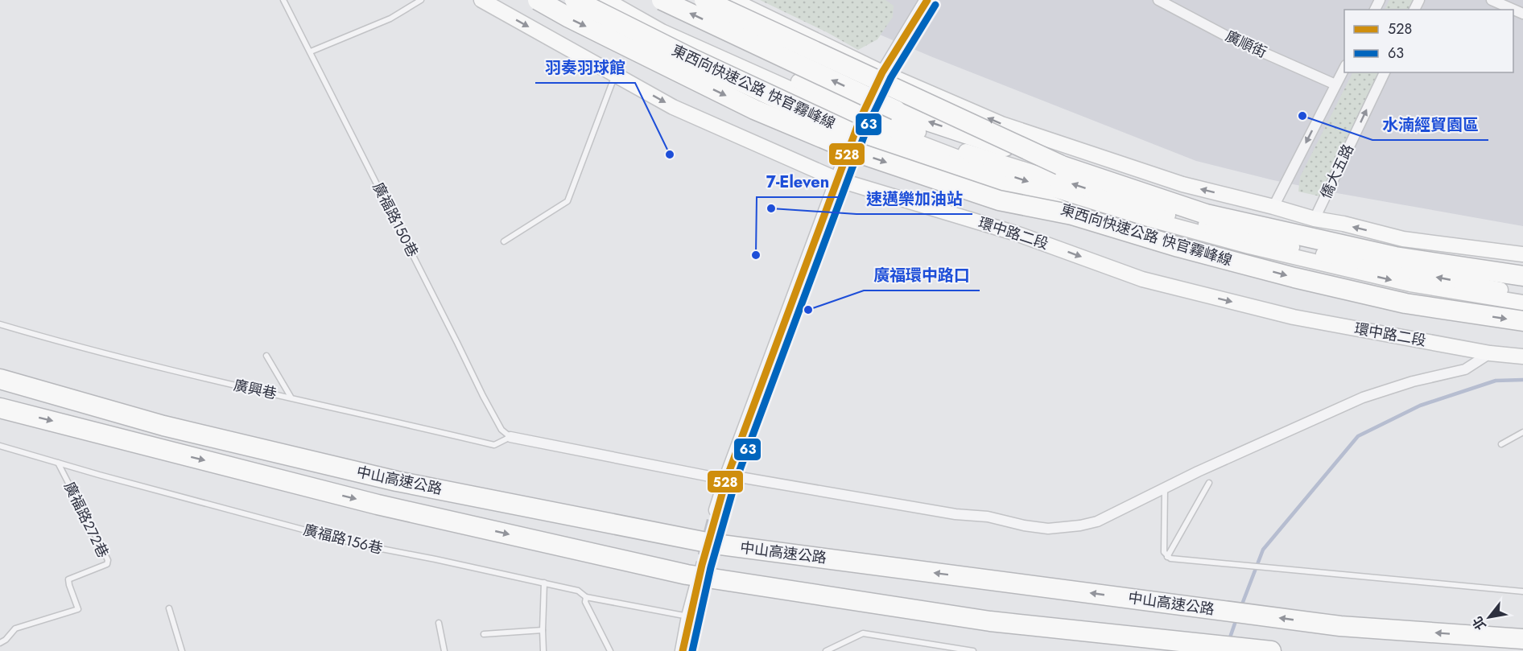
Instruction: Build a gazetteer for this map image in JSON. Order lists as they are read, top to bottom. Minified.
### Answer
{"streets":{"highway":["東西向快速公路 快官霧峰線","中山高速公路"],"street":["廣順街","僑大五路","環中路二段"],"lane":["廣福路150巷","廣興巷","廣福路272巷","廣福路156巷"]},"crossings":[["廣福路150巷","廣興巷"],["廣福路272巷","廣福路156巷"]],"places":["水湳經貿園區","羽奏羽球館","速邁樂加油站","7-Eleven","廣福環中路口"],"lines":["transit line 528","transit line 63"],"legend":["528","63"],"north":"bottom left"}
